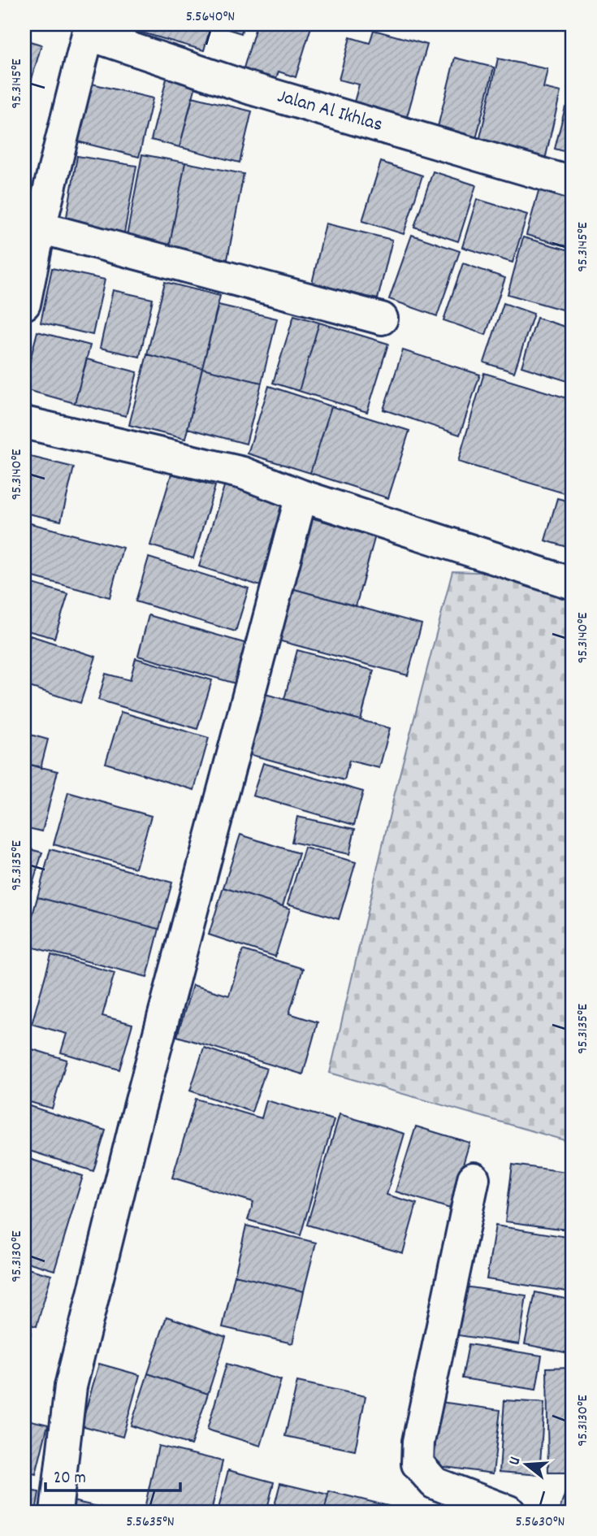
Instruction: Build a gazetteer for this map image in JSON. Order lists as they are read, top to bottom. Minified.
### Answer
{"streets":{"street":["Jalan Al Ikhlas"]},"scale_bar":"20 m","north":"left","coordinates":["5.5640°N","95.3145°E","95.3140°E","95.3135°E","95.3130°E","5.5635°N","5.5630°N"]}
